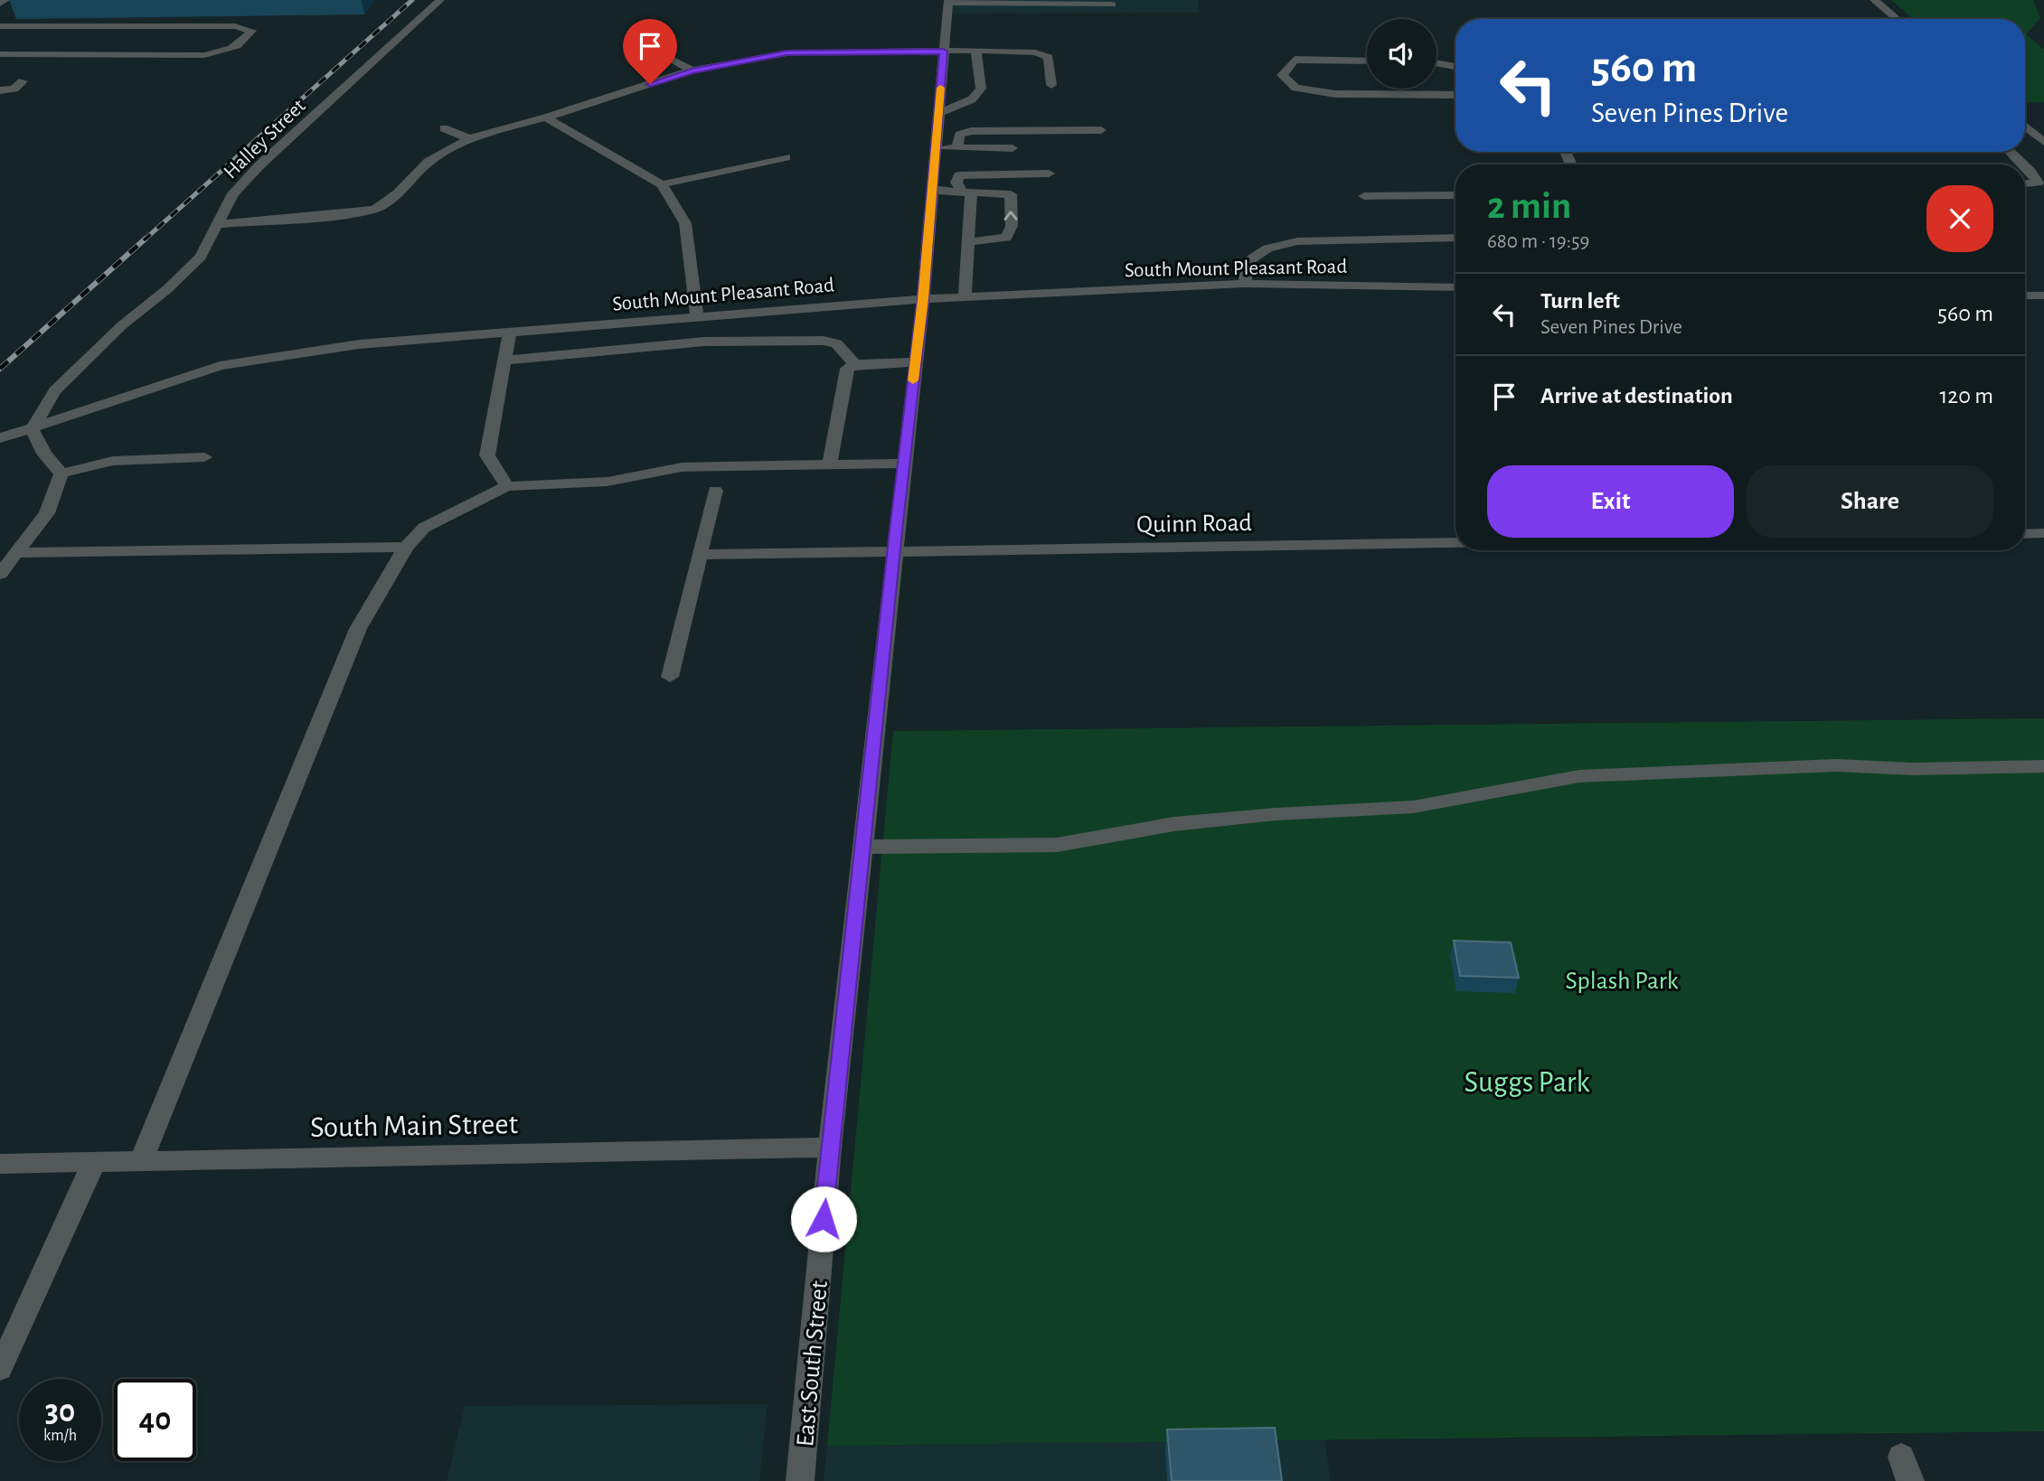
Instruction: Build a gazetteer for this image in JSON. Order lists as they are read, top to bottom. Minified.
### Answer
{"streets":{"street":["Halley Street","South Mount Pleasant Road","Quinn Road","South Main Street","East South Street"]},"crossings":[["Halley Street","South Mount Pleasant Road"],["South Mount Pleasant Road","East South Street"],["Quinn Road","East South Street"],["South Main Street","East South Street"]],"parks":["Splash Park","Suggs Park"],"page":{"turn":["560 m","Seven Pines Drive"],"heading":["2 min","680 m · 19:59"],"list":[{"name":"Turn left","note":"Seven Pines Drive","value":"560 m"},{"name":"Arrive at destination","value":"120 m"}],"buttons":["Exit","Share"],"speed":"30 km/h","limit":"40"}}
